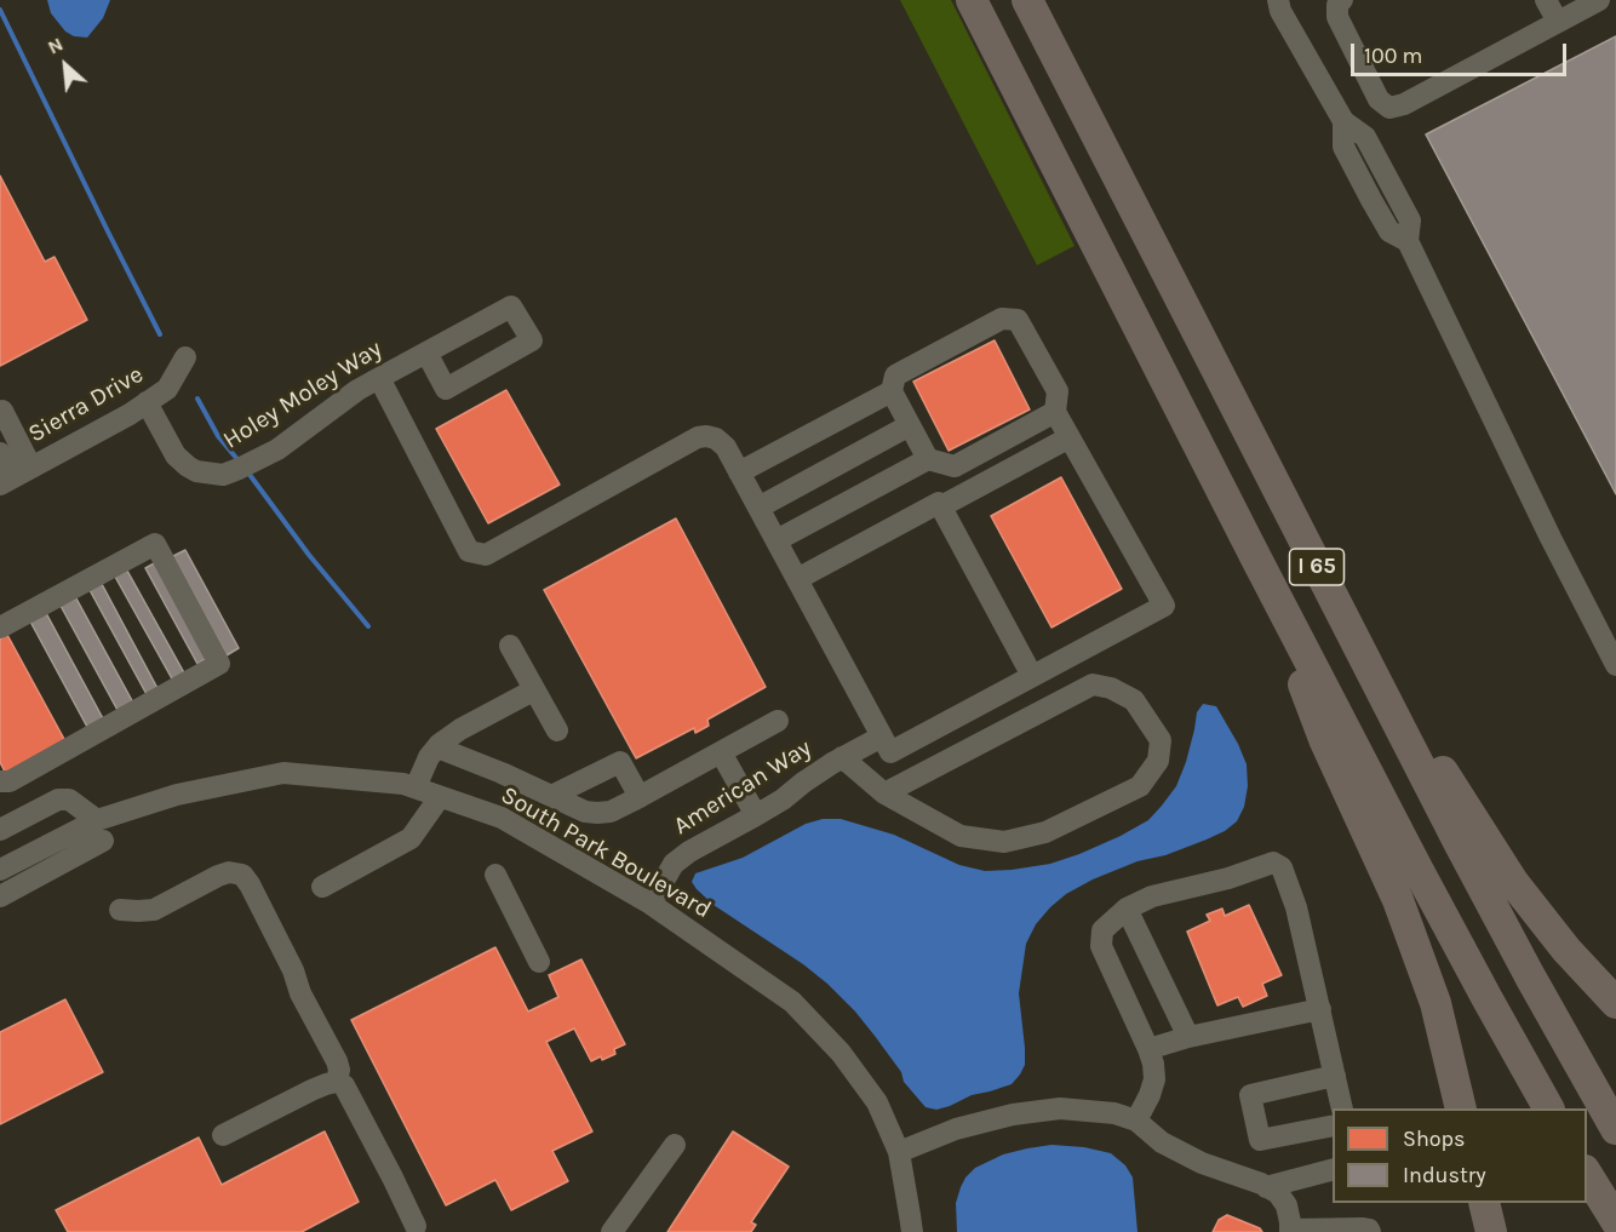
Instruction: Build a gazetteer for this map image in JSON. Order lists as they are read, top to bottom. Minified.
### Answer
{"streets":{"highway":["I 65"],"street":["Holey Moley Way","Sierra Drive","American Way","South Park Boulevard"]},"crossings":[["Holey Moley Way","Sierra Drive"],["American Way","South Park Boulevard"]],"legend":["Shops","Industry"],"scale_bar":"100 m","north":"top left"}
